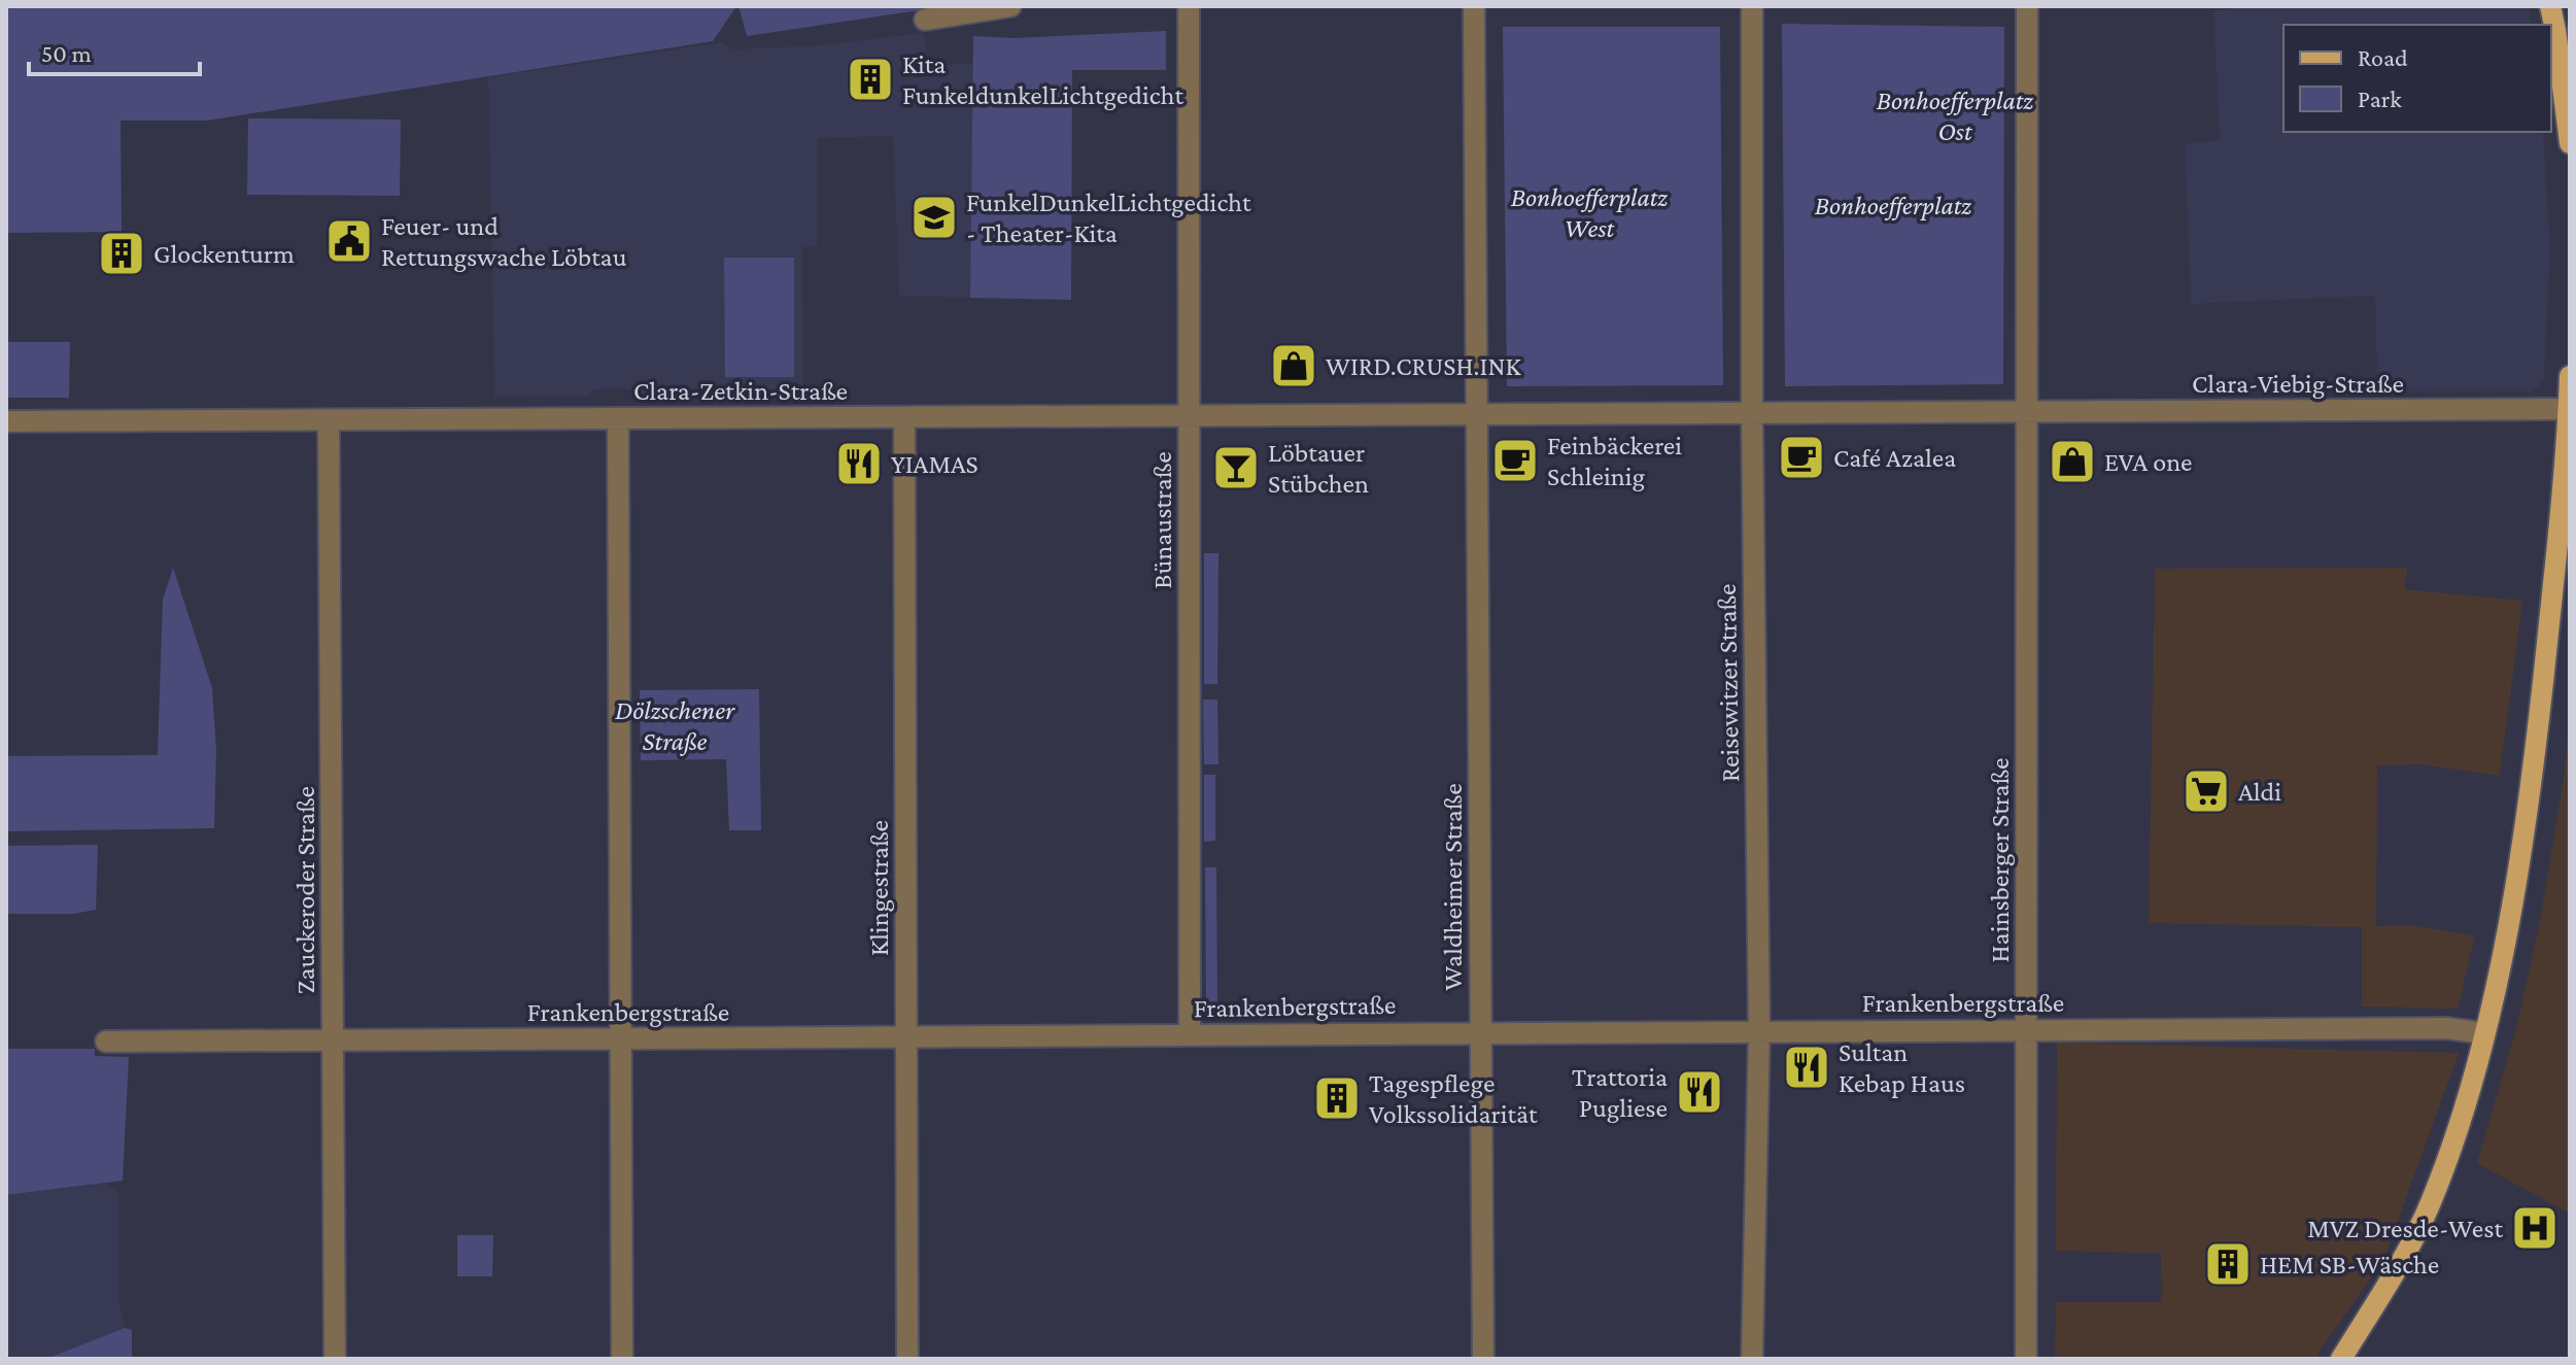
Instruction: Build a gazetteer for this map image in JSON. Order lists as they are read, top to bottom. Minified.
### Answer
{"streets":{"street":["Clara-Viebig-Straße","Clara-Zetkin-Straße","Bünaustraße","Reisewitzer Straße","Hainsberger Straße","Waldheimer Straße","Klingestraße","Zauckeroder Straße","Frankenbergstraße"]},"crossings":[["Clara-Viebig-Straße","Hainsberger Straße"],["Clara-Zetkin-Straße","Bünaustraße"],["Clara-Zetkin-Straße","Waldheimer Straße"],["Clara-Zetkin-Straße","Klingestraße"],["Clara-Zetkin-Straße","Zauckeroder Straße"],["Bünaustraße","Frankenbergstraße"],["Reisewitzer Straße","Frankenbergstraße"],["Hainsberger Straße","Frankenbergstraße"],["Waldheimer Straße","Frankenbergstraße"],["Klingestraße","Frankenbergstraße"],["Zauckeroder Straße","Frankenbergstraße"]],"parks":["Bonhoefferplatz Ost","Bonhoefferplatz West","Bonhoefferplatz","Dölzschener Straße"],"places":{"building":["Kita FunkeldunkelLichtgedicht","Glockenturm","Tagespflege Volkssolidarität","HEM SB-Wäsche"],"school or university":["FunkelDunkelLichtgedicht - Theater-Kita"],"public building":["Feuer- und Rettungswache Löbtau"],"shop":["WIRD.CRUSH.INK","EVA one"],"cafe":["Café Azalea","Feinbäckerei Schleinig"],"restaurant":["YIAMAS","Sultan Kebap Haus","Trattoria Pugliese"],"bar":["Löbtauer Stübchen"],"supermarket":["Aldi"],"hospital":["MVZ Dresde-West"]},"legend":["Road","Park"],"scale_bar":"50 m"}
